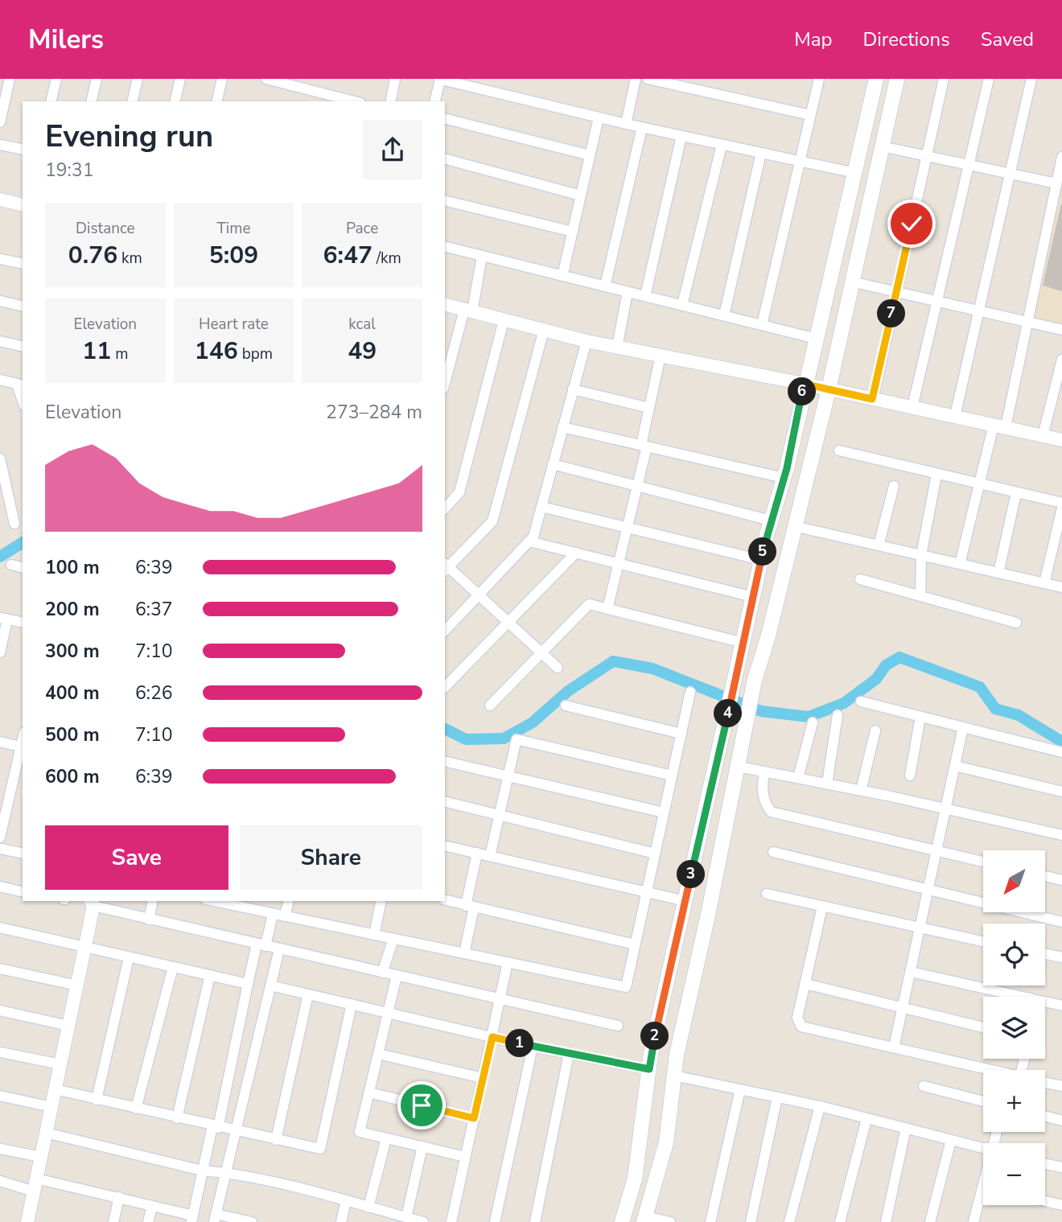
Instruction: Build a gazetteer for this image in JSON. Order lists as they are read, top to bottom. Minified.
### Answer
{"north":"bottom left","page":{"header":"Milers","nav":["Map","Directions","Saved"],"heading":["Evening run","19:31"],"stats":[["Distance","0.76 km"],["Time","5:09"],["Pace","6:47 /km"],["Elevation","11 m"],["Heart rate","146 bpm"],["kcal","49"]],"pins":["7","6","5","4","3","2","1"],"chart":["Elevation","273–284 m"],"list":[{"name":"100 m","note":"6:39"},{"name":"200 m","note":"6:37"},{"name":"300 m","note":"7:10"},{"name":"400 m","note":"6:26"},{"name":"500 m","note":"7:10"},{"name":"600 m","note":"6:39"}],"buttons":["Save","Share"],"map_buttons":["+","−"]}}
